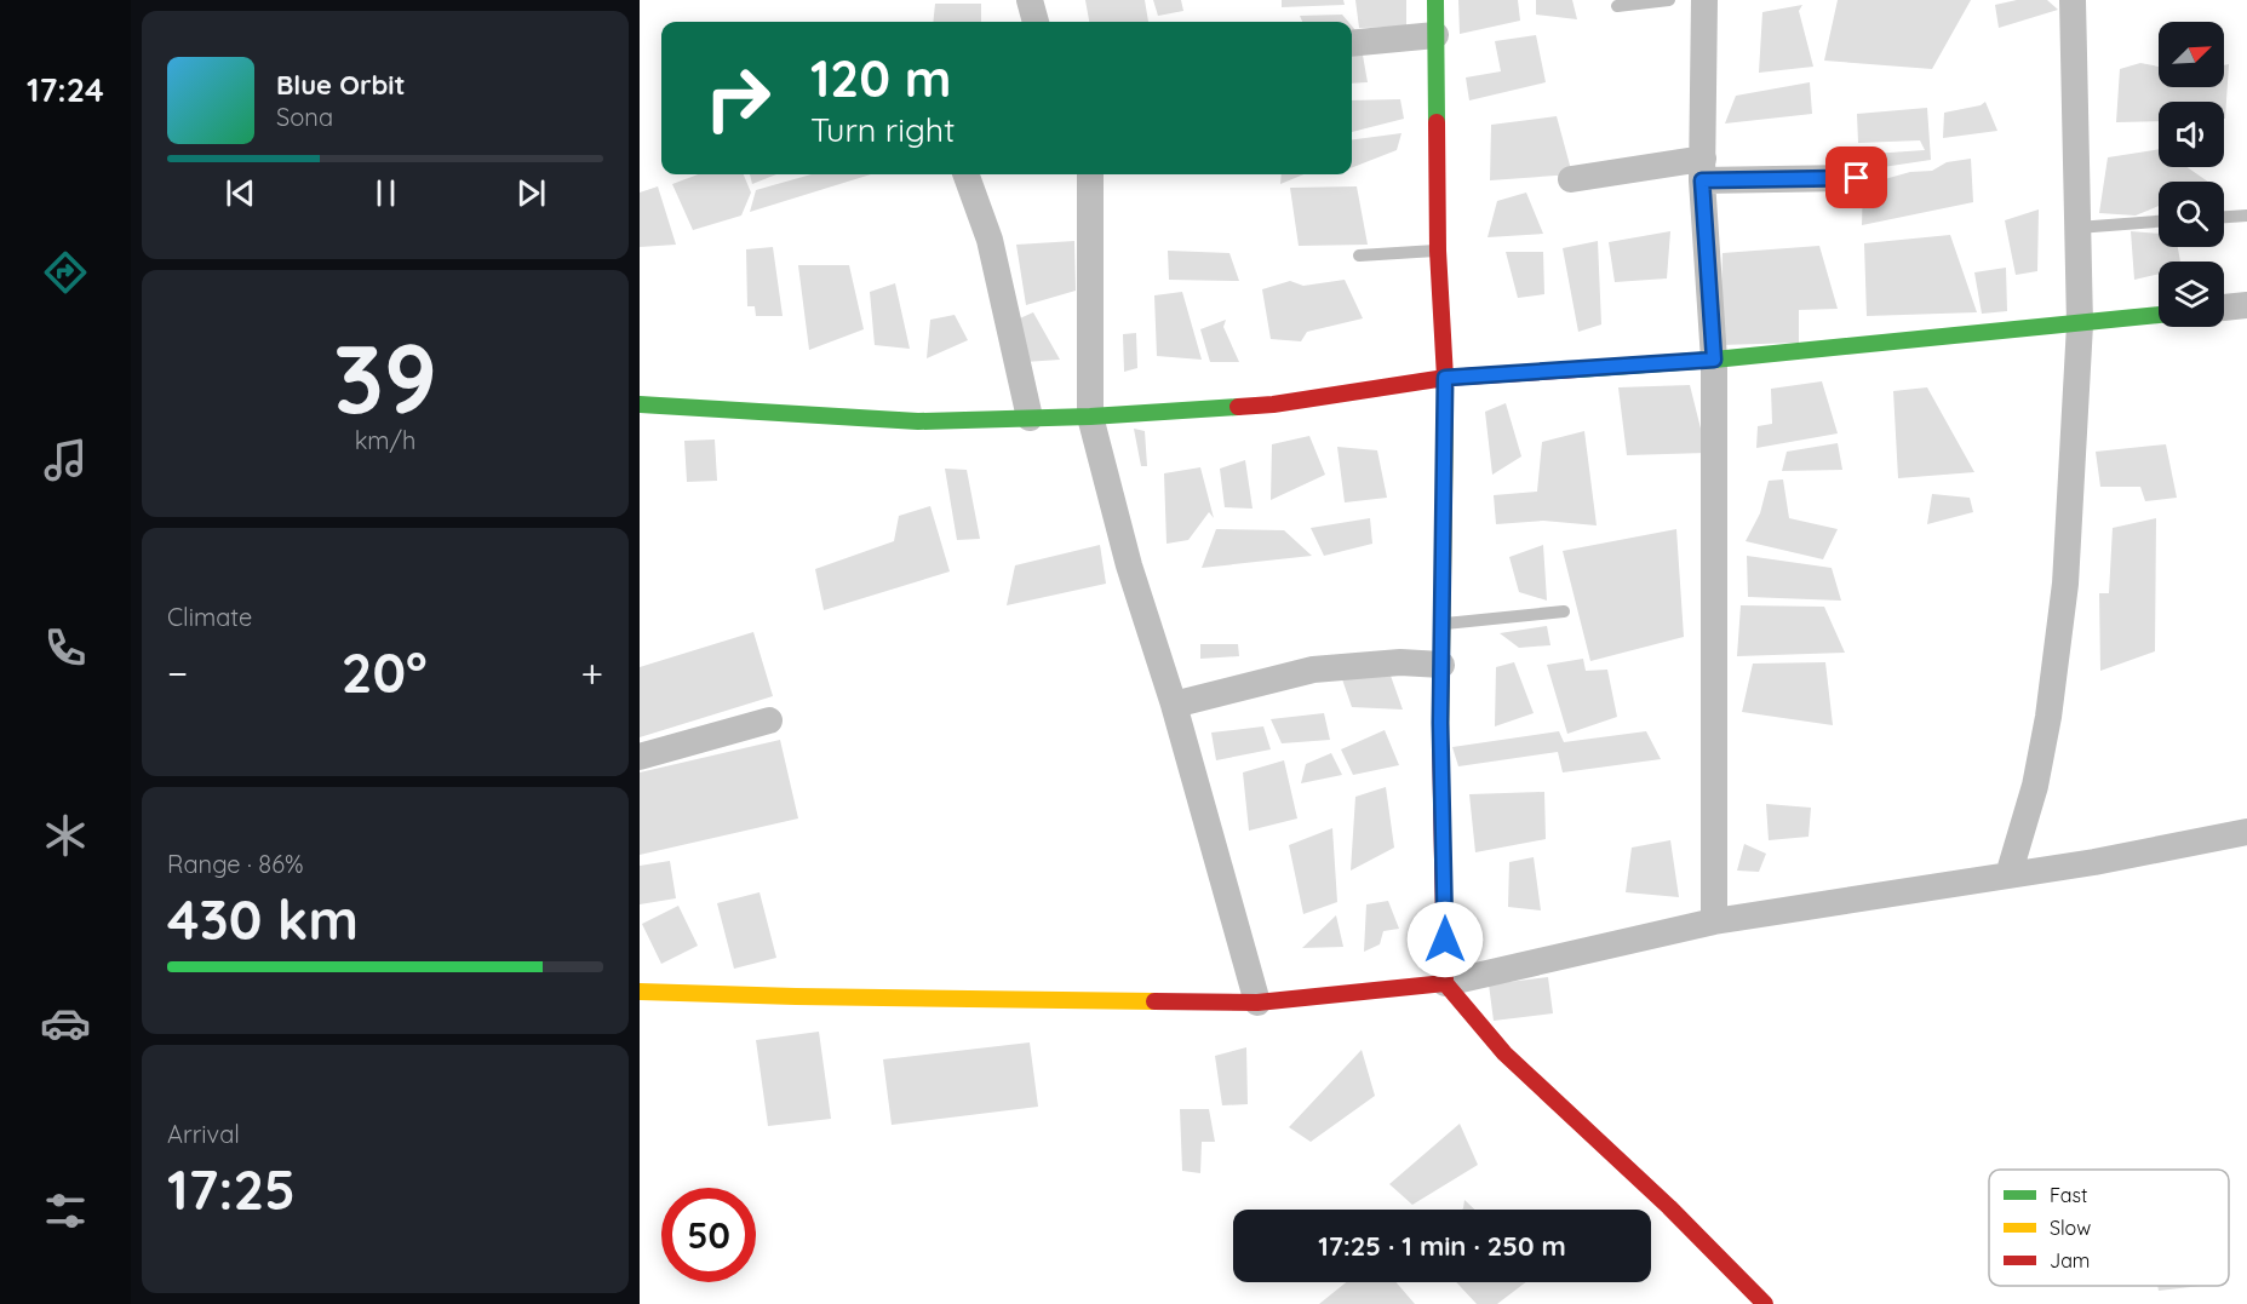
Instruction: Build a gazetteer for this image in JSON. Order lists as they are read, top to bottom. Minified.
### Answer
{"legend":["Fast","Slow","Jam"],"north":"top right","page":{"tabs":"17:24","turn":["120 m","Turn right"],"song":["Blue Orbit","Sona"],"tile":[["39","km/h"],"Climate",["Range · 86%","430 km"],["Arrival","17:25"]],"heat":["−","20°","+"],"limit":"50","trip":"17:25 · 1 min · 250 m"}}
